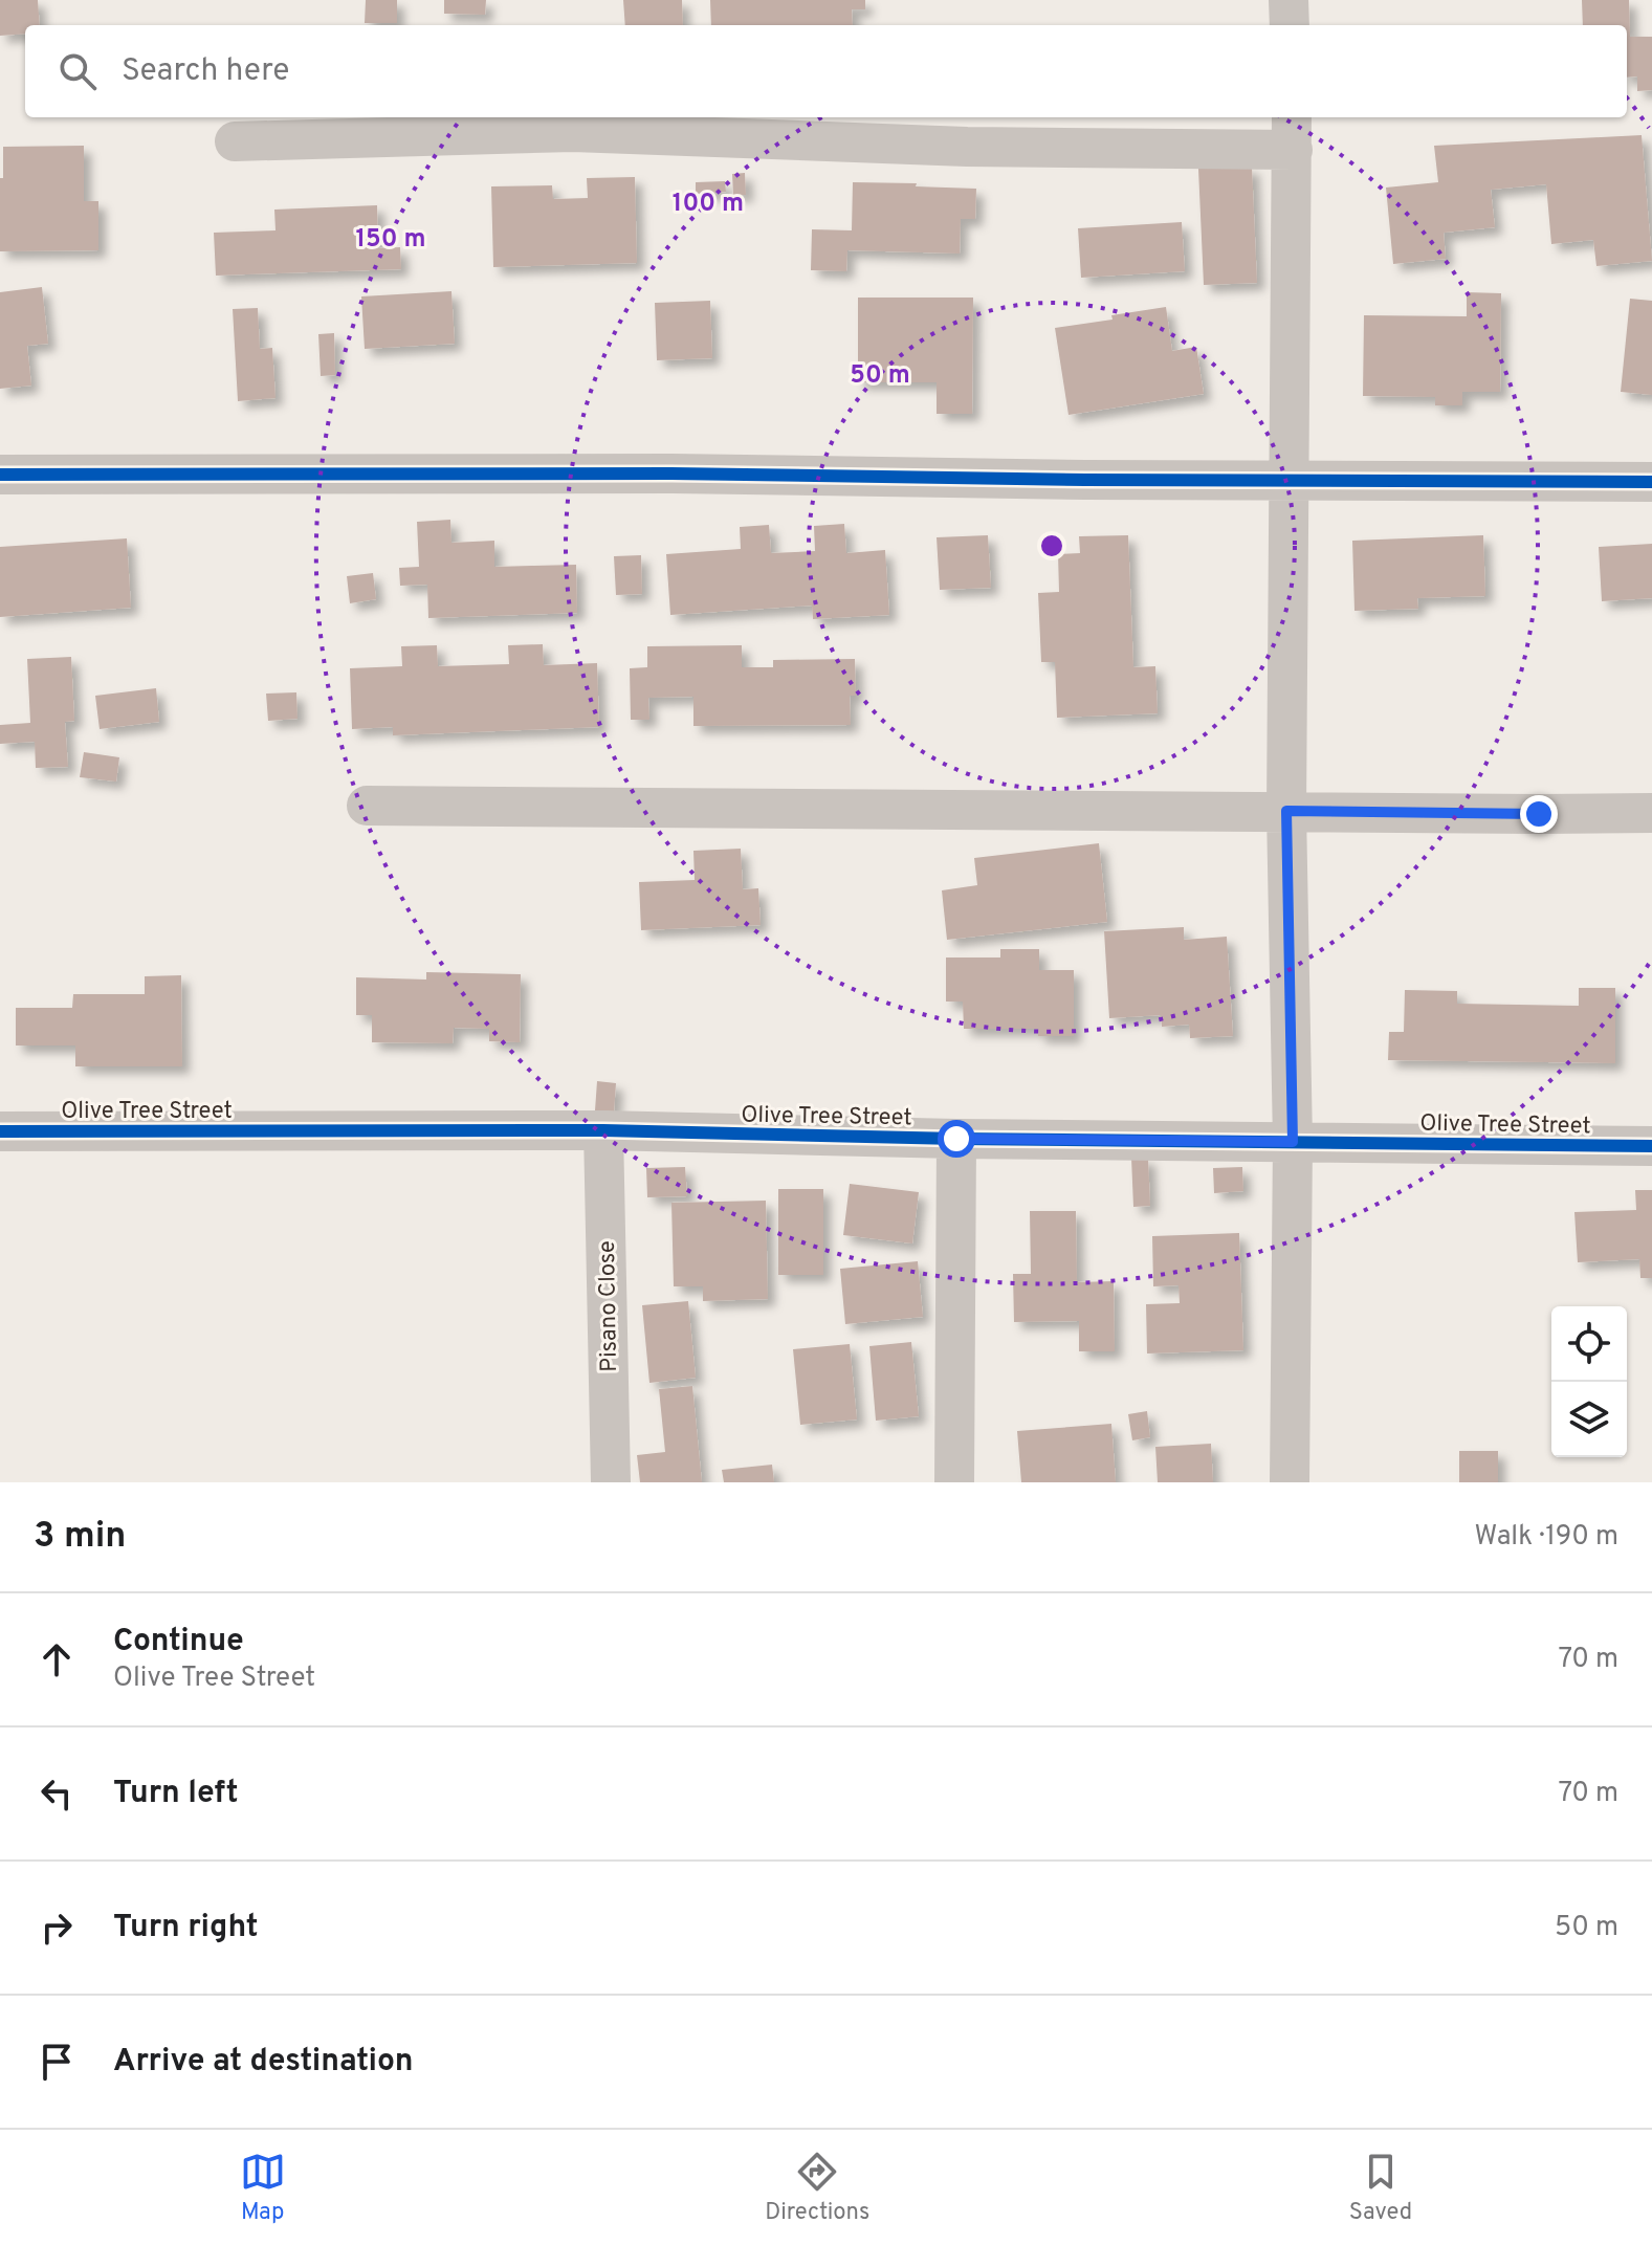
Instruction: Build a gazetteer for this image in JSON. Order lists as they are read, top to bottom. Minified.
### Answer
{"streets":{"street":["Olive Tree Street","Pisano Close"]},"crossings":[["Olive Tree Street","Pisano Close"]],"page":{"search":"Search here","heading":["3 min","Walk · 190 m"],"list":[["Continue","Olive Tree Street","70 m"],["Turn left","70 m"],["Turn right","50 m"],"Arrive at destination"],"nav":["Map","Directions","Saved"]},"rings":["100 m","150 m","50 m"]}
